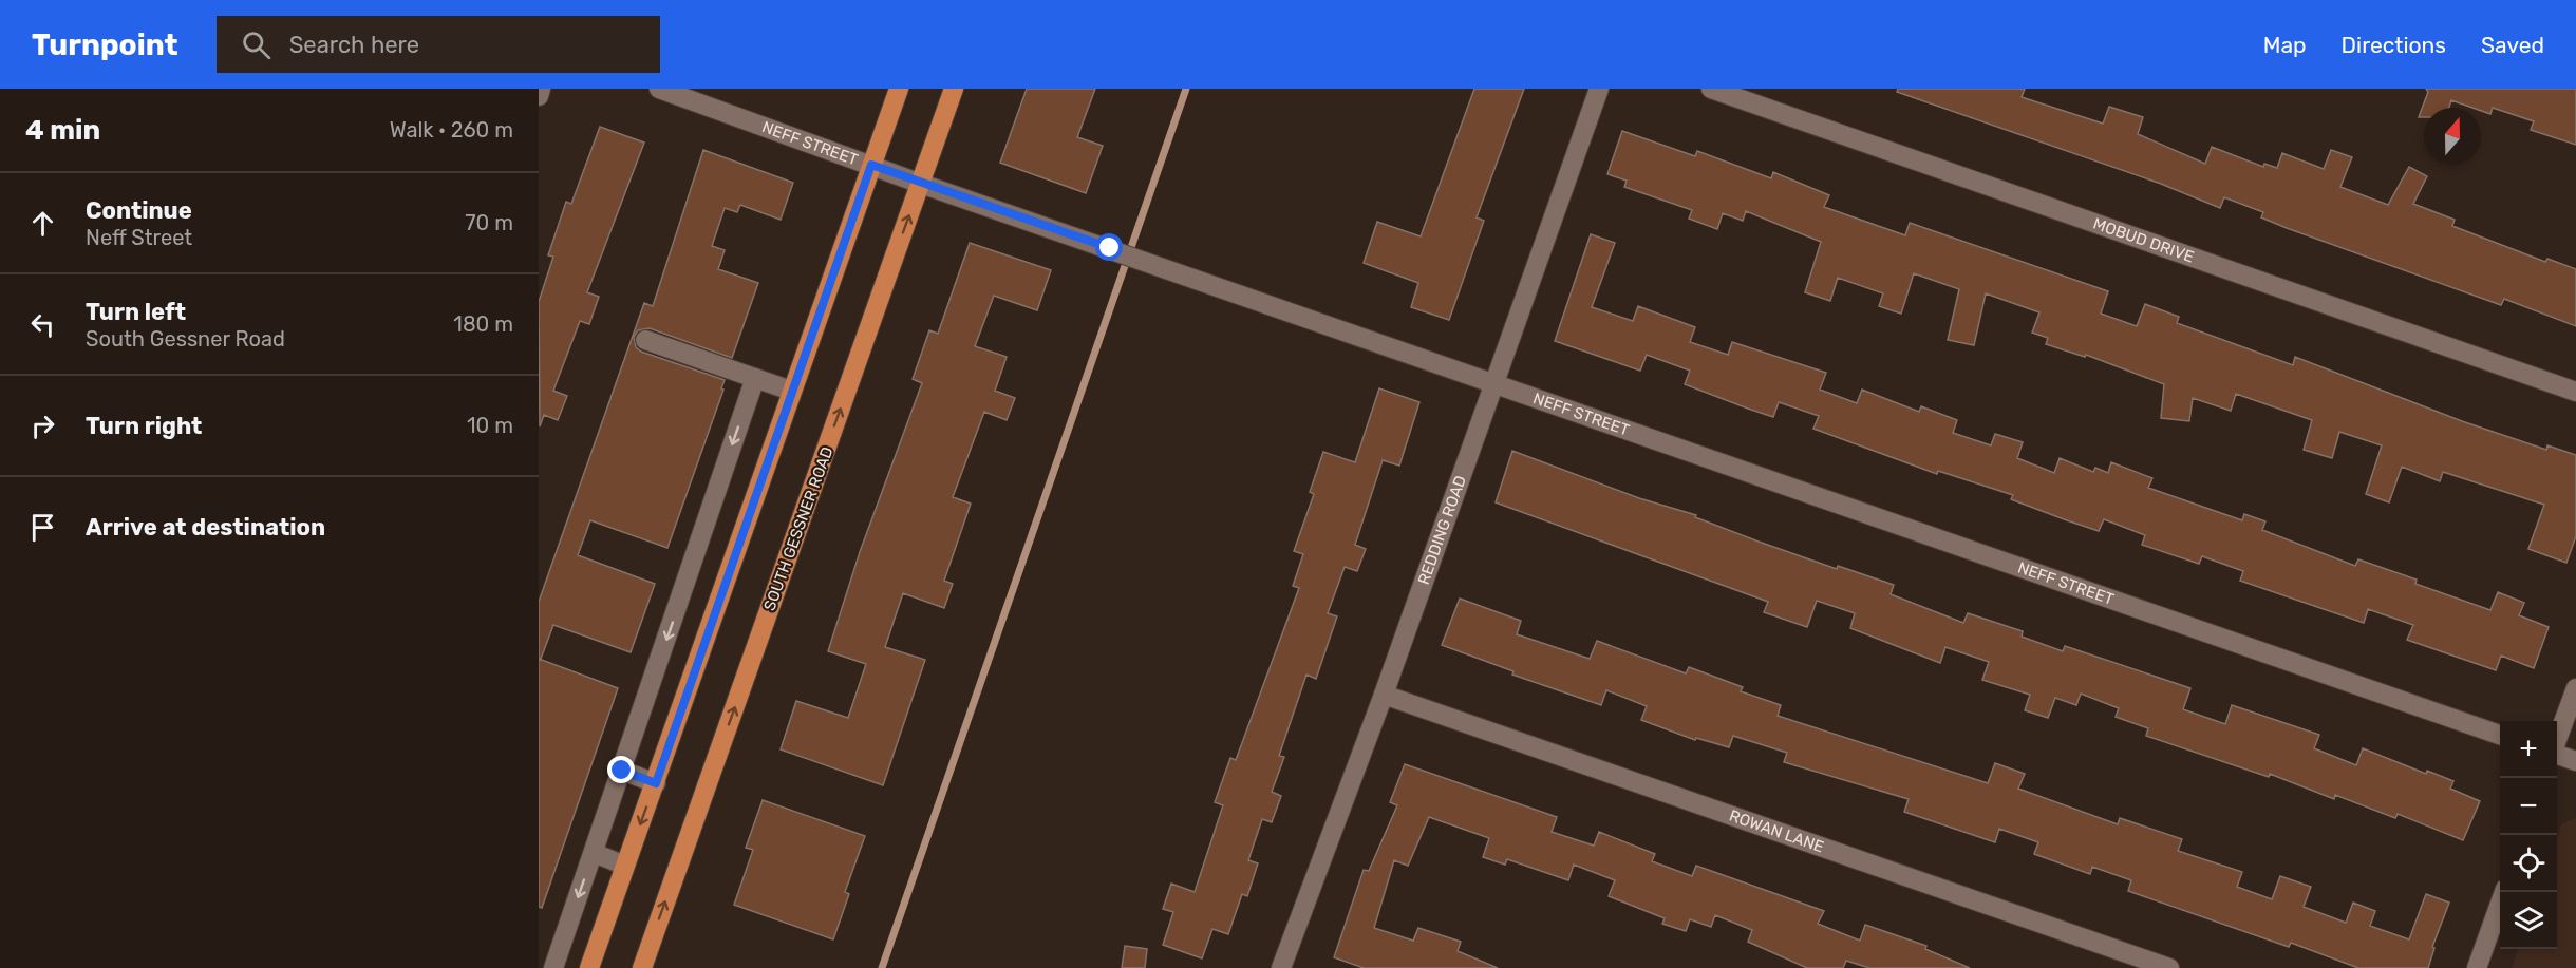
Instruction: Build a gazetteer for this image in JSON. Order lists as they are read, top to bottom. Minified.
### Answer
{"streets":{"main road":["SOUTH GESSNER ROAD"],"street":["NEFF STREET","MOBUD DRIVE","REDDING ROAD","ROWAN LANE"]},"crossings":[["NEFF STREET","SOUTH GESSNER ROAD"],["NEFF STREET","REDDING ROAD"],["REDDING ROAD","ROWAN LANE"]],"north":"top","page":{"header":"Turnpoint","search":"Search here","nav":["Map","Directions","Saved"],"heading":["4 min","Walk · 260 m"],"list":[["Continue","Neff Street","70 m"],["Turn left","South Gessner Road","180 m"],["Turn right","10 m"],"Arrive at destination"],"map_buttons":["+","−"]}}
